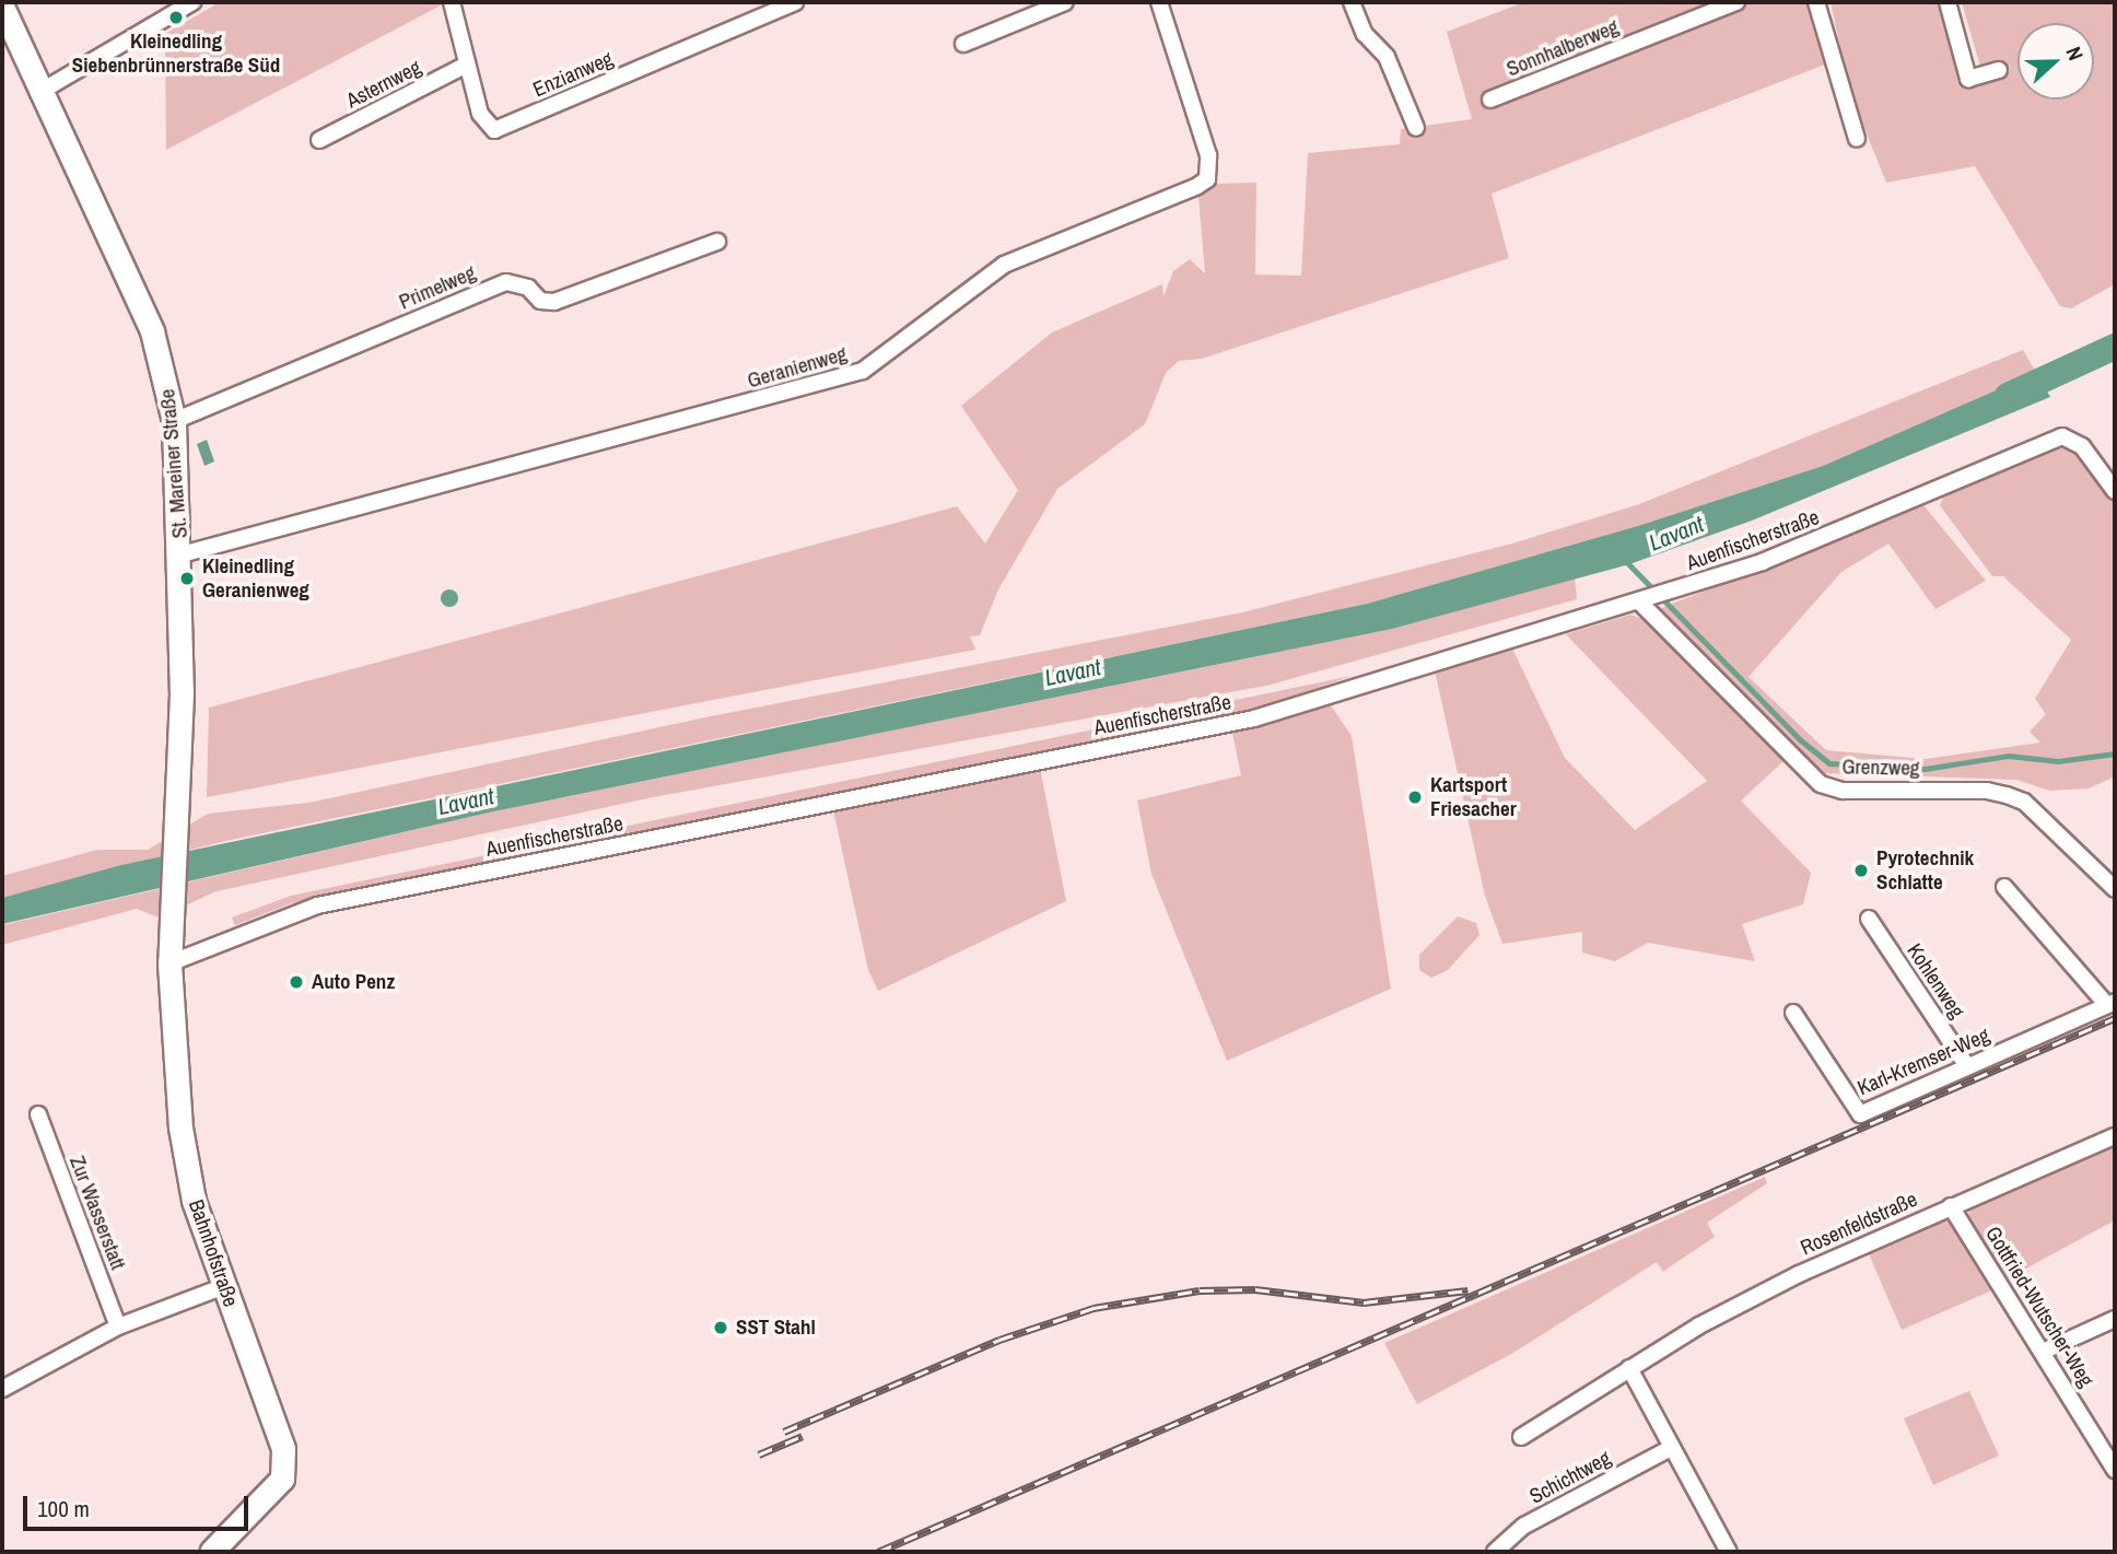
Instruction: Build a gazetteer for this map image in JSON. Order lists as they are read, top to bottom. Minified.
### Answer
{"streets":{"street":["Sonnhalberweg","Enzianweg","Asternweg","Primelweg","Geranienweg","St. Mareiner Straße","Auenfischerstraße","Grenzweg","Kohlenweg","Karl-Kremser-Weg","Zur Wasserstatt","Rosenfeldstraße","Bahnhofstraße","Gottfried-Wutscher-Weg","Schichtweg"]},"crossings":[["Enzianweg","Asternweg"],["Primelweg","St. Mareiner Straße"],["Geranienweg","St. Mareiner Straße"],["St. Mareiner Straße","Bahnhofstraße"],["Auenfischerstraße","Grenzweg"],["Auenfischerstraße","Bahnhofstraße"],["Kohlenweg","Karl-Kremser-Weg"],["Rosenfeldstraße","Gottfried-Wutscher-Weg"]],"water":["Lavant"],"places":["Kleinedling Siebenbrünnerstraße Süd","Kleinedling Geranienweg","Kartsport Friesacher","Pyrotechnik Schlatte","Auto Penz","SST Stahl"],"scale_bar":"100 m","north":"right"}
